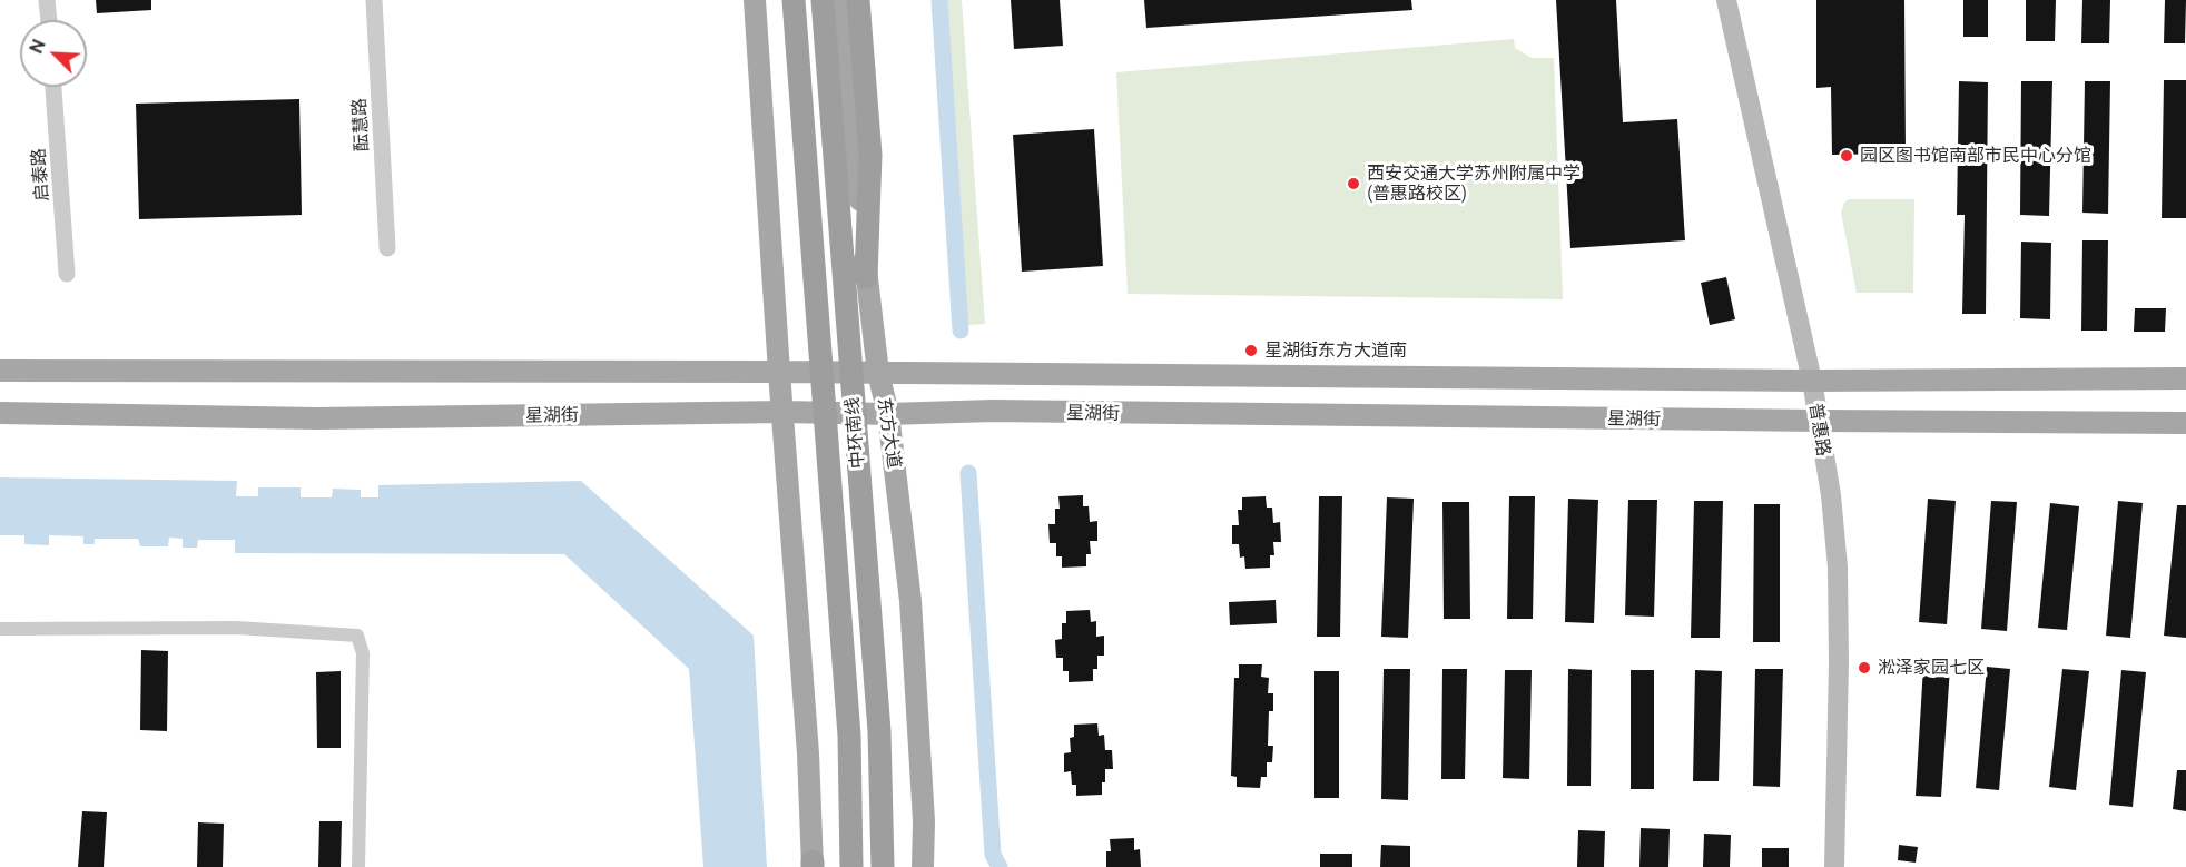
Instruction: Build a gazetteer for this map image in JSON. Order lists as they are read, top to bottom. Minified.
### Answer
{"streets":{"highway":["中环南线"],"main road":["星湖街","普惠路","东方大道"],"street":["酝慧路","启泰路"]},"crossings":[["星湖街","普惠路"],["星湖街","东方大道"]],"places":["园区图书馆南部市民中心分馆","西安交通大学苏州附属中学 (普惠路校区)","星湖街东方大道南","淞泽家园七区"],"north":"top left"}
